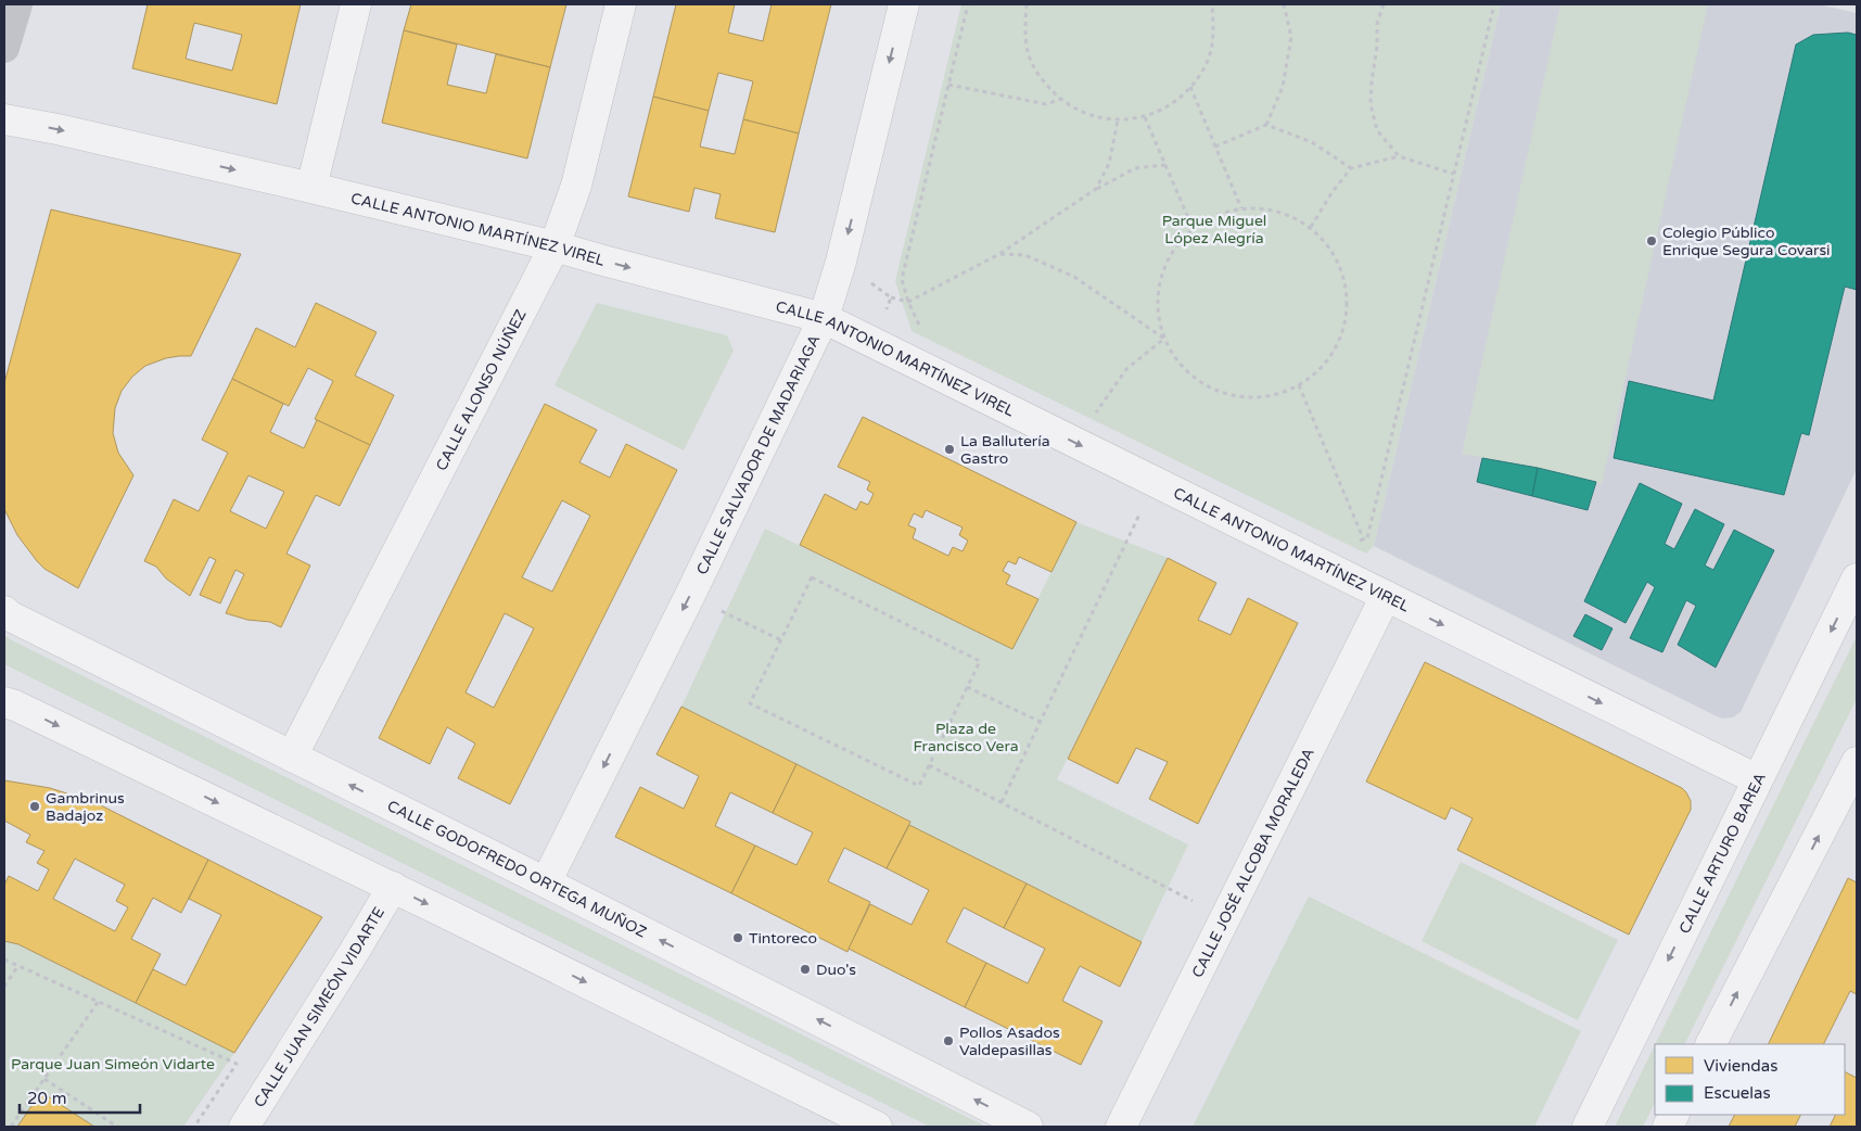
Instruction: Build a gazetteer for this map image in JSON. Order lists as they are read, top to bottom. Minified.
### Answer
{"streets":{"street":["CALLE ANTONIO MARTÍNEZ VIREL","CALLE ALONSO NÚÑEZ","CALLE SALVADOR DE MADARIAGA","CALLE ARTURO BAREA","CALLE JOSÉ ALCOBA MORALEDA","CALLE GODOFREDO ORTEGA MUÑOZ","CALLE JUAN SIMEÓN VIDARTE"]},"crossings":[["CALLE ANTONIO MARTÍNEZ VIREL","CALLE ALONSO NÚÑEZ"],["CALLE ANTONIO MARTÍNEZ VIREL","CALLE SALVADOR DE MADARIAGA"],["CALLE ANTONIO MARTÍNEZ VIREL","CALLE ARTURO BAREA"],["CALLE ANTONIO MARTÍNEZ VIREL","CALLE JOSÉ ALCOBA MORALEDA"],["CALLE ALONSO NÚÑEZ","CALLE GODOFREDO ORTEGA MUÑOZ"],["CALLE SALVADOR DE MADARIAGA","CALLE GODOFREDO ORTEGA MUÑOZ"]],"one_way":["CALLE ANTONIO MARTÍNEZ VIREL","CALLE SALVADOR DE MADARIAGA"],"parks":["Parque Miguel López Alegría","Plaza de Francisco Vera","Parque Juan Simeón Vidarte"],"places":["Colegio Público Enrique Segura Covarsi","La Ballutería Gastro","Gambrinus Badajoz","Tintoreco","Duo's","Pollos Asados Valdepasillas"],"legend":["Viviendas","Escuelas"],"scale_bar":"20 m"}
